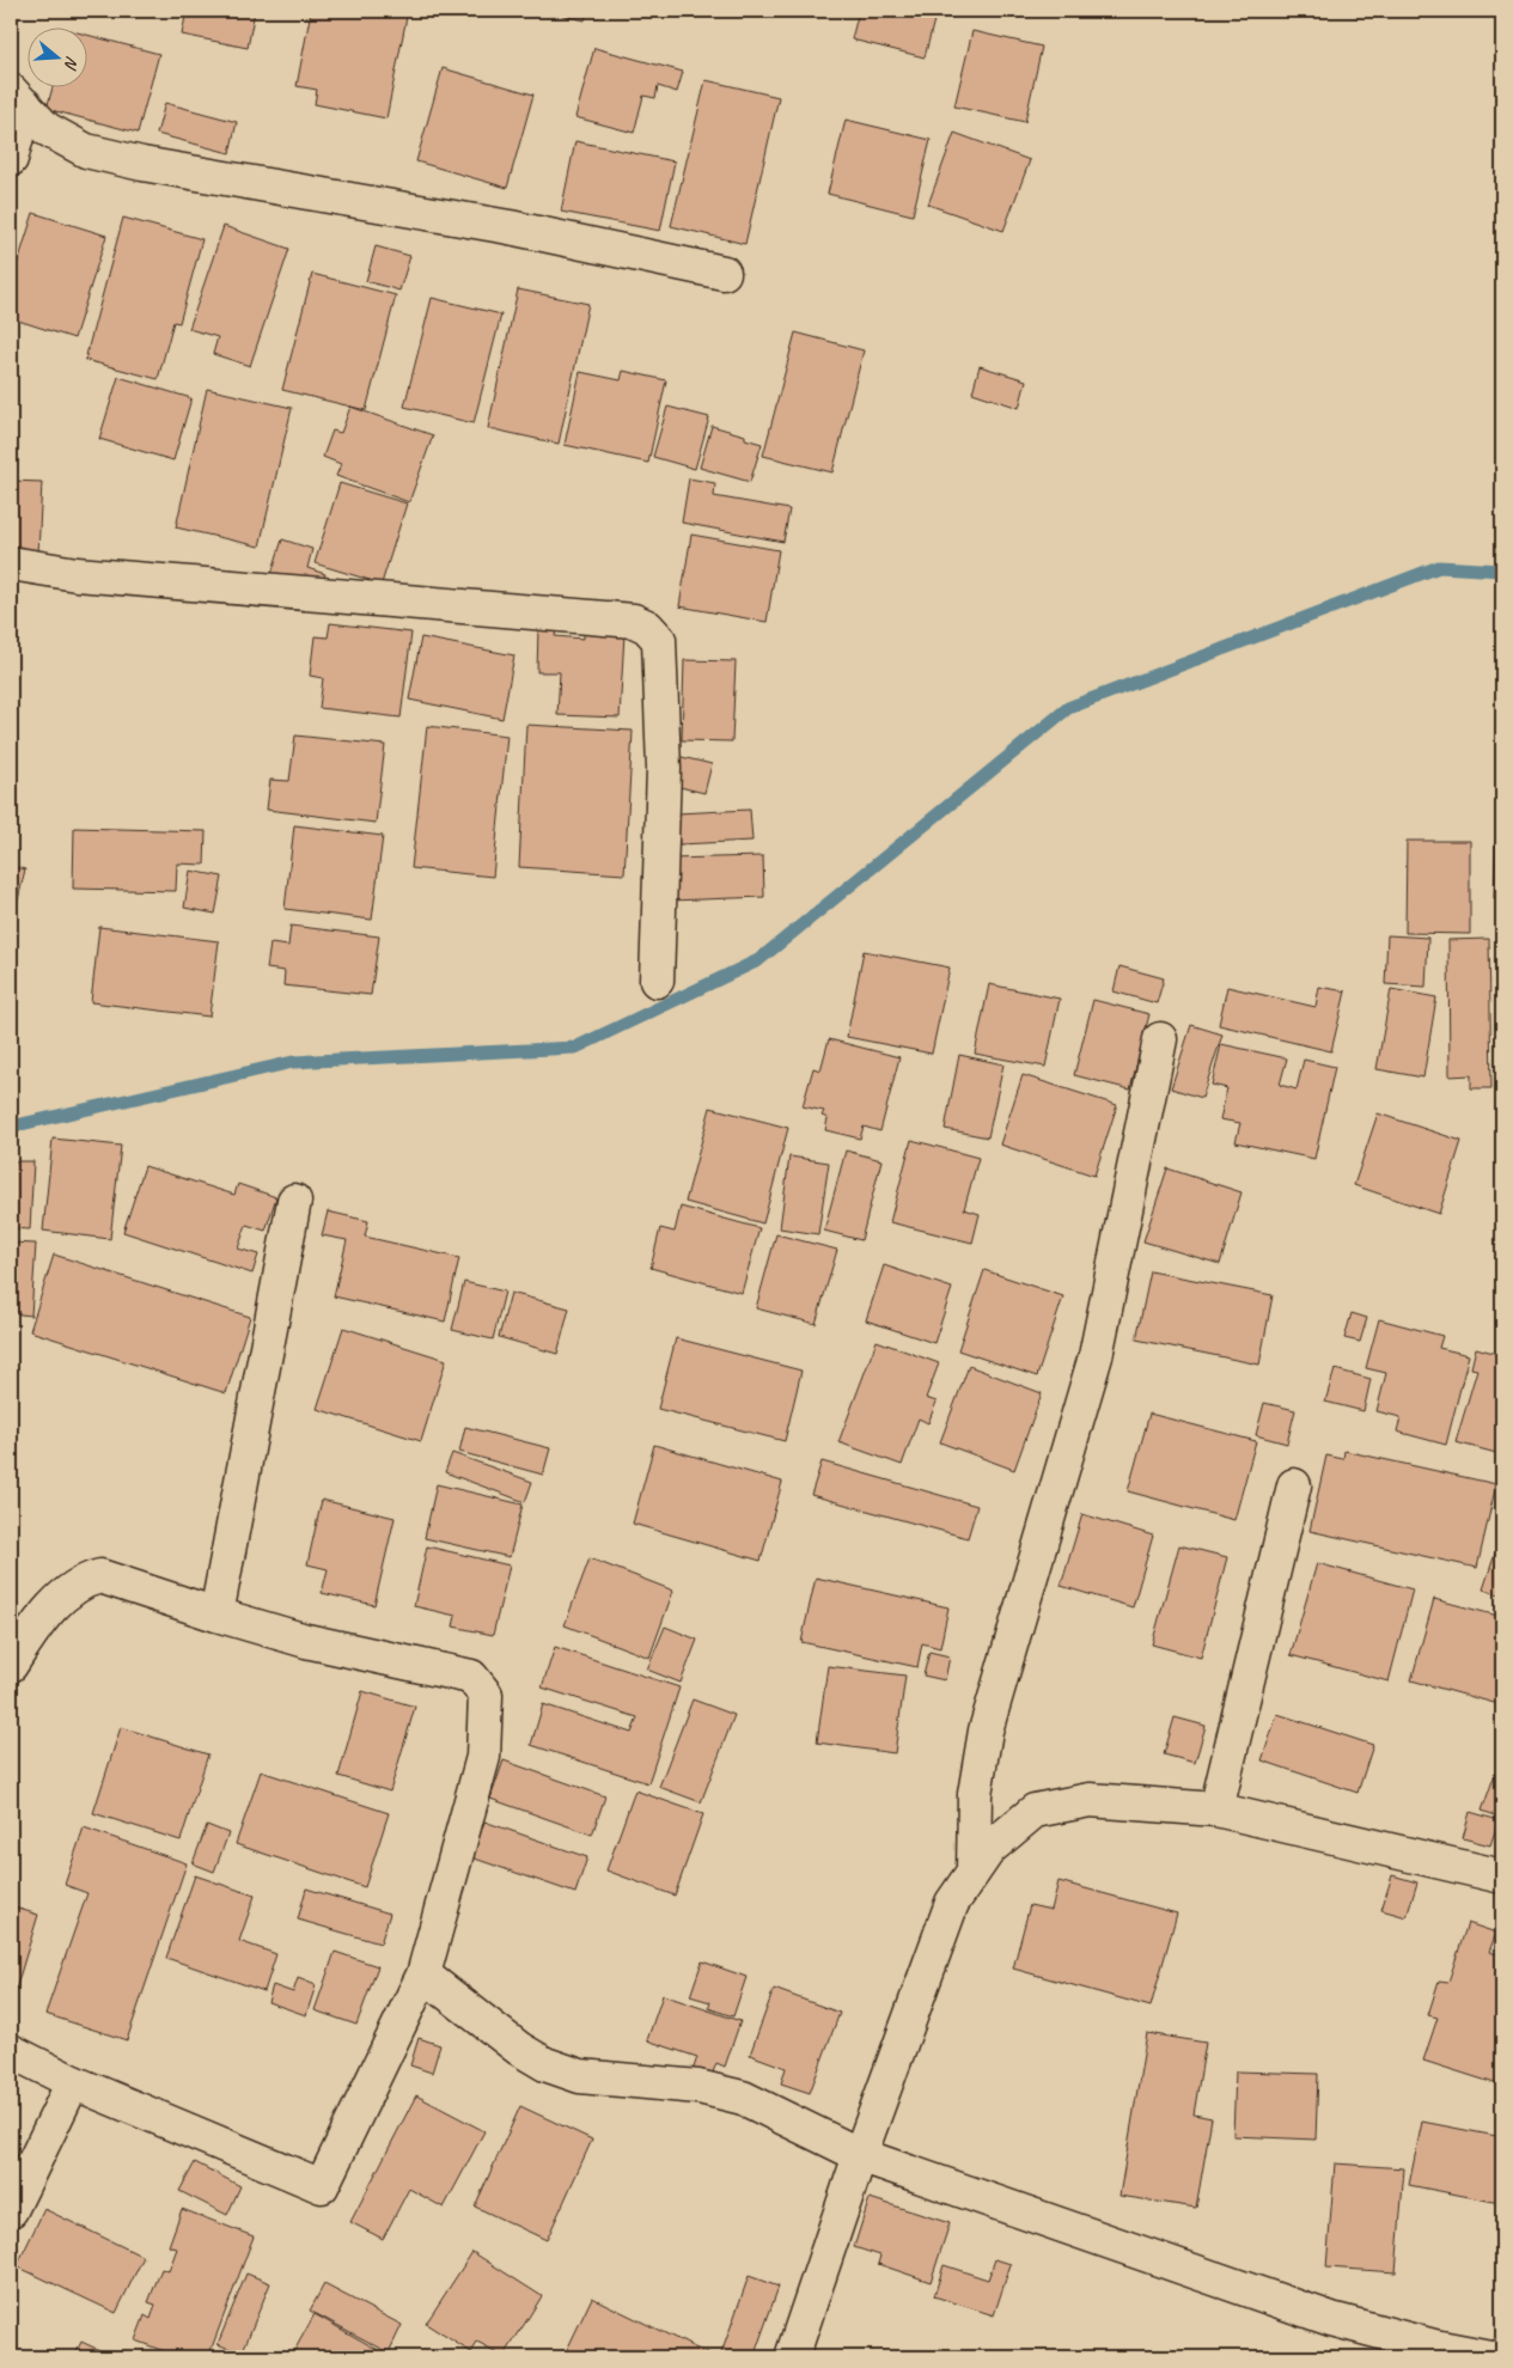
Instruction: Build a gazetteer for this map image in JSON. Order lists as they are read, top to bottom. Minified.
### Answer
{"north":"right"}
